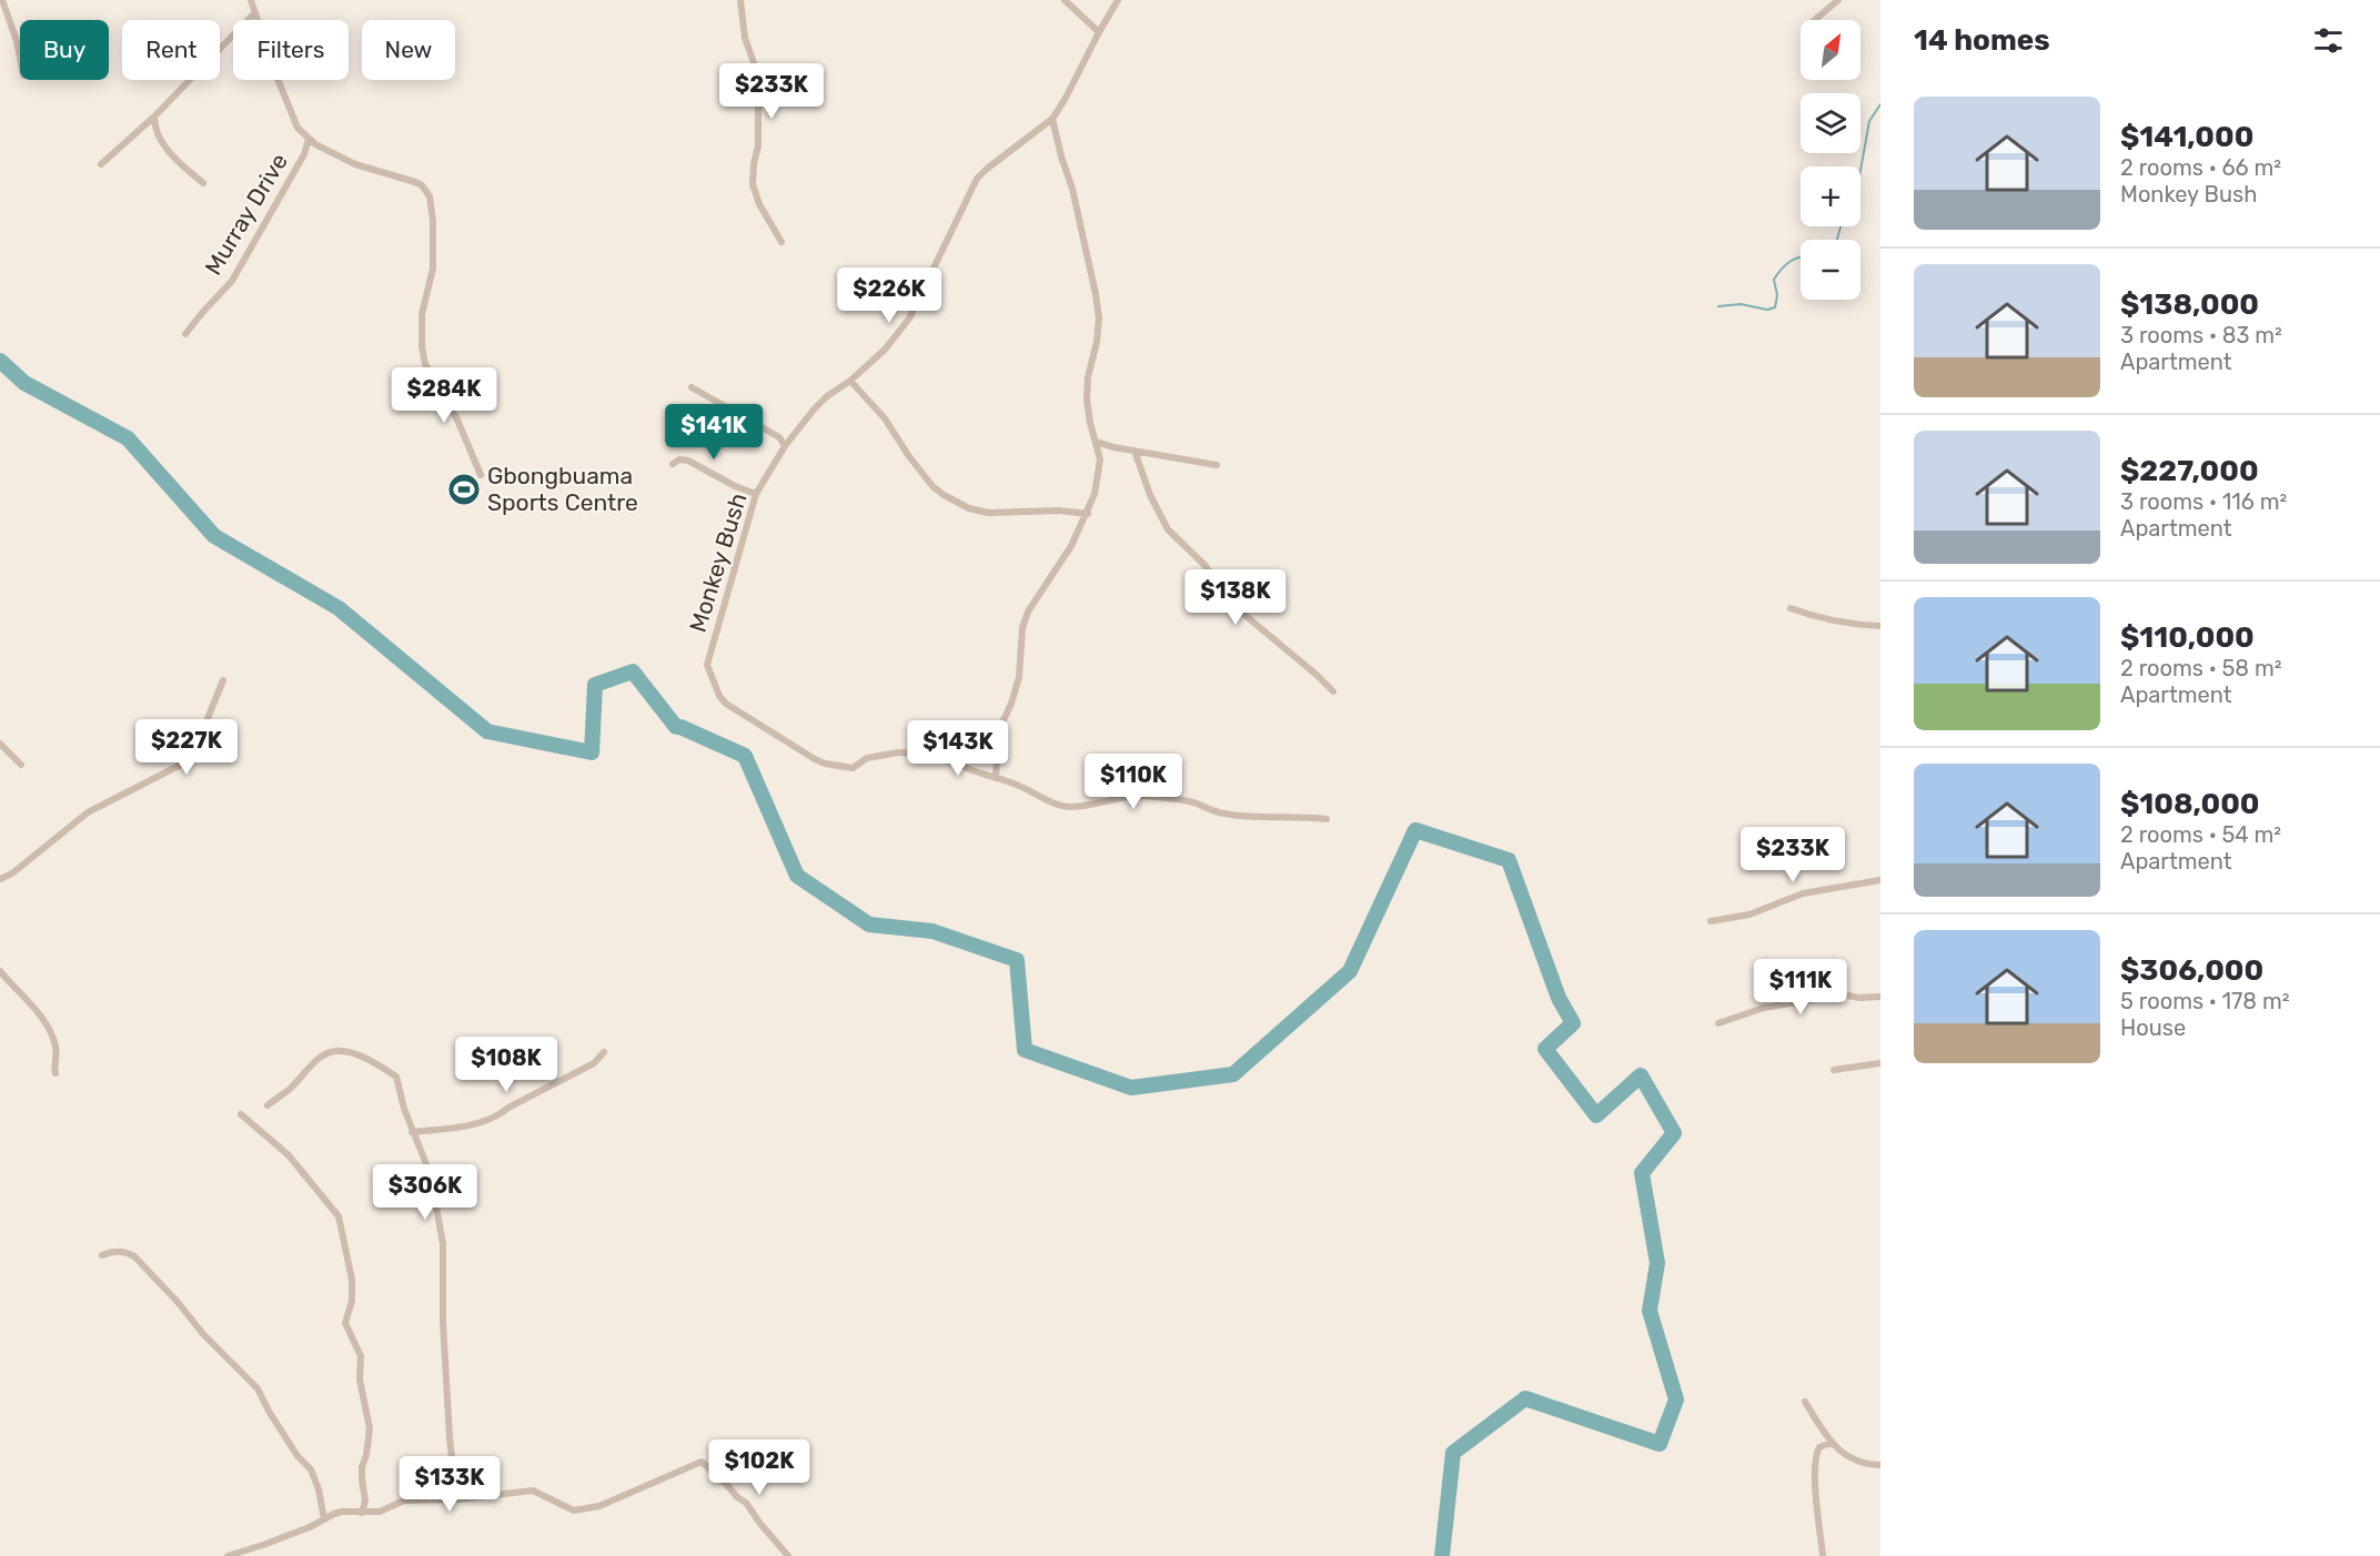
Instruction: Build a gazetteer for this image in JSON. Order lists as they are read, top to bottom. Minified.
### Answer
{"streets":{"street":["Murray Drive","Monkey Bush"]},"places":{"sports":["Gbongbuama Sports Centre"]},"north":"top right","page":{"heading":"14 homes","map_buttons":["+","−"],"chip":["Buy","Rent","Filters","New"],"price":["$233K","$226K","$284K","$141K","$138K","$227K","$143K","$110K","$233K","$111K","$108K","$306K","$102K","$133K"],"list":[{"name":"$141,000","note":"2 rooms · 66 m² · Monkey Bush"},{"name":"$138,000","note":"3 rooms · 83 m² · Apartment"},{"name":"$227,000","note":"3 rooms · 116 m² · Apartment"},{"name":"$110,000","note":"2 rooms · 58 m² · Apartment"},{"name":"$108,000","note":"2 rooms · 54 m² · Apartment"},{"name":"$306,000","note":"5 rooms · 178 m² · House"}]}}
